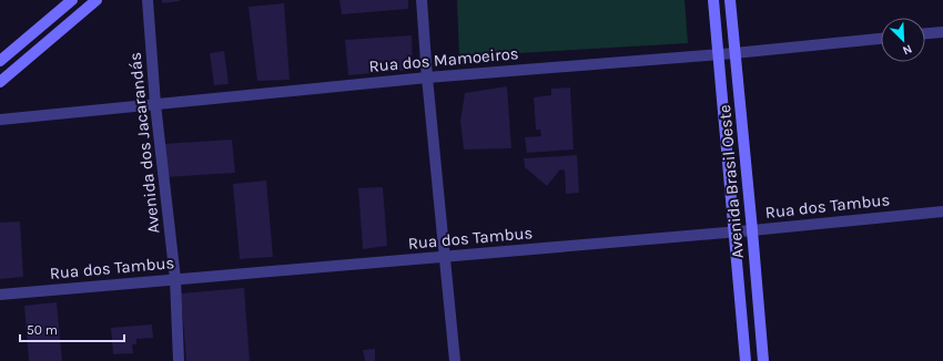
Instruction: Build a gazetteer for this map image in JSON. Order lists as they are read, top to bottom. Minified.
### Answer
{"streets":{"street":["Rua dos Mamoeiros","Avenida dos Jacarandás","Avenida Brasil Oeste","Rua dos Tambus"]},"crossings":[["Rua dos Mamoeiros","Avenida dos Jacarandás"],["Rua dos Mamoeiros","Avenida Brasil Oeste"],["Avenida dos Jacarandás","Rua dos Tambus"],["Avenida Brasil Oeste","Rua dos Tambus"]],"scale_bar":"50 m","north":"bottom right"}
